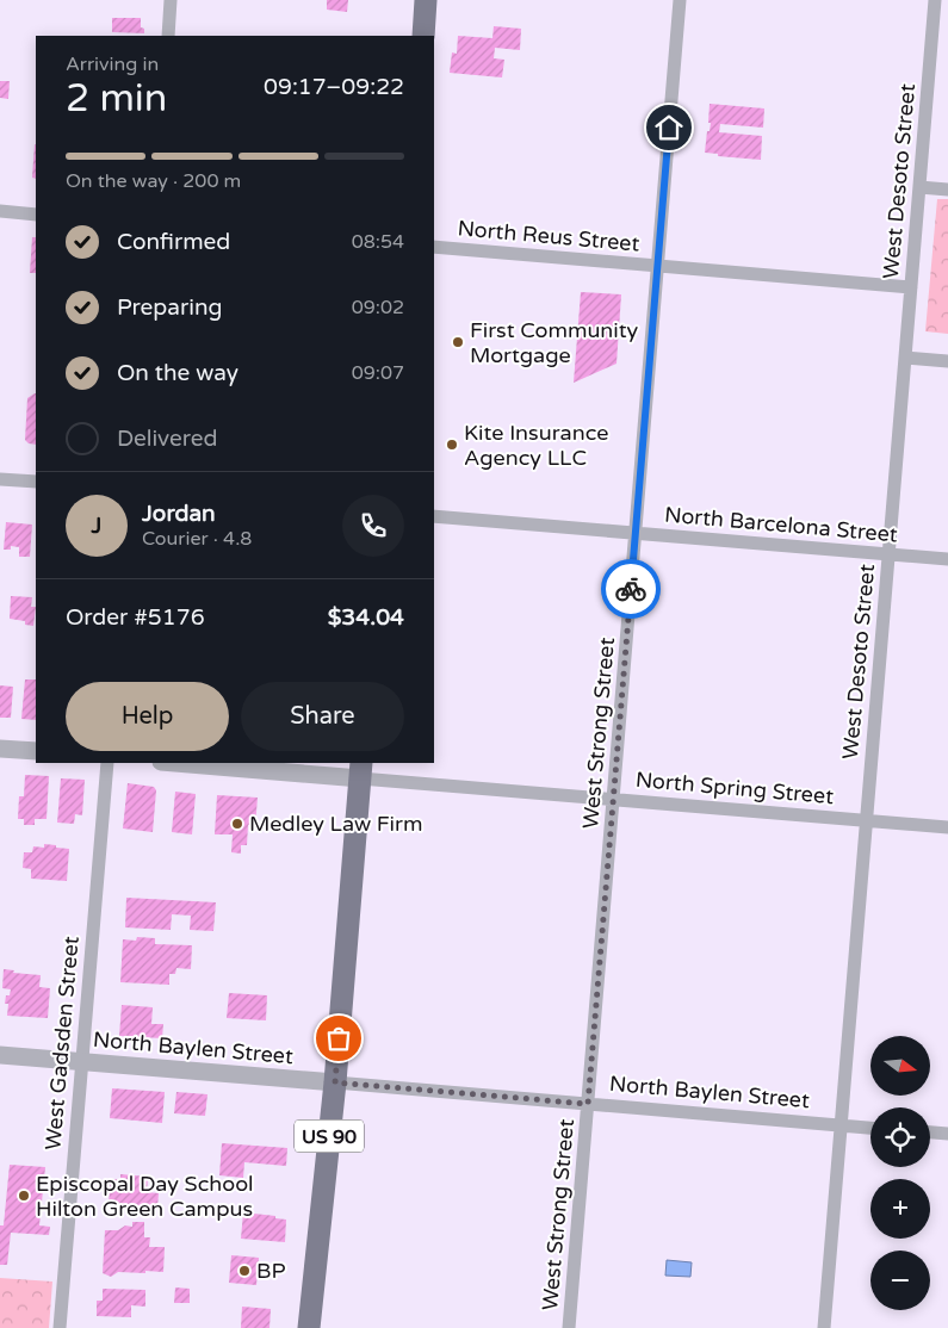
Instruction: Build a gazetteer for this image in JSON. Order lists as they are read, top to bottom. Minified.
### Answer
{"streets":{"main road":["US 90"],"street":["West Desoto Street","North Reus Street","North Barcelona Street","West Strong Street","North Spring Street","West Gadsden Street","North Baylen Street"]},"crossings":[["West Desoto Street","North Reus Street"],["West Desoto Street","North Barcelona Street"],["West Desoto Street","North Spring Street"],["West Desoto Street","North Baylen Street"],["North Reus Street","West Strong Street"],["North Barcelona Street","West Strong Street"],["West Strong Street","North Spring Street"],["West Strong Street","North Baylen Street"],["North Spring Street","US 90"],["West Gadsden Street","North Baylen Street"],["North Baylen Street","US 90"]],"places":["First Community Mortgage","Kite Insurance Agency LLC","Medley Law Firm","Episcopal Day School Hilton Green Campus","BP"],"north":"right","page":{"heading":["2 min","Arriving in","09:17–09:22"],"panel":["Jordan","Courier · 4.8","Order #5176","$34.04"],"bar":"On the way · 200 m","list":[["Confirmed","08:54"],["Preparing","09:02"],["On the way","09:07"],"Delivered"],"round":"J","buttons":["Help","Share"],"map_buttons":["+","−"]}}
